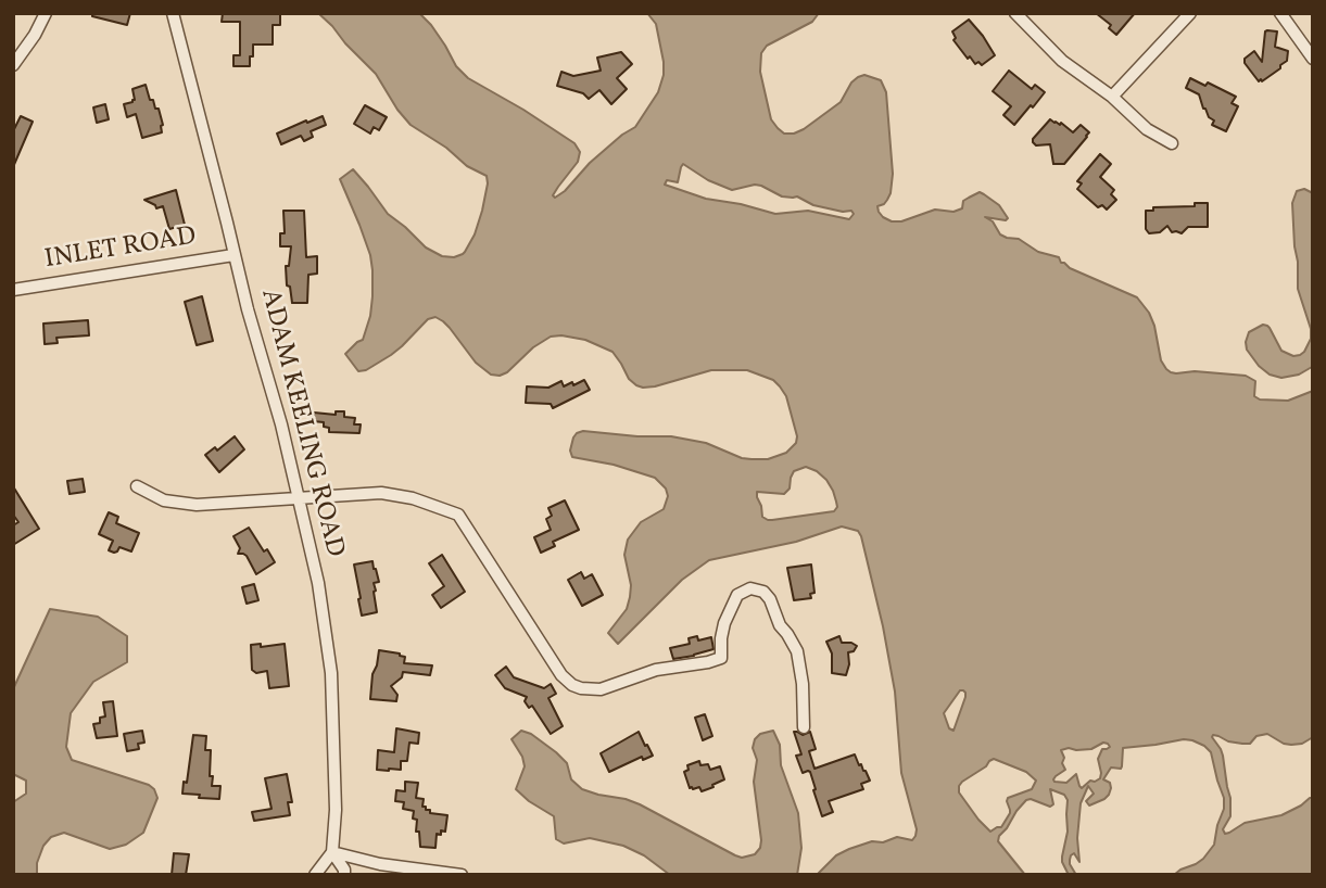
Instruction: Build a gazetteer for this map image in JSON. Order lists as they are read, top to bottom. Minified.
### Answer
{"streets":{"street":["INLET ROAD","ADAM KEELING ROAD"]},"crossings":[["INLET ROAD","ADAM KEELING ROAD"]]}
